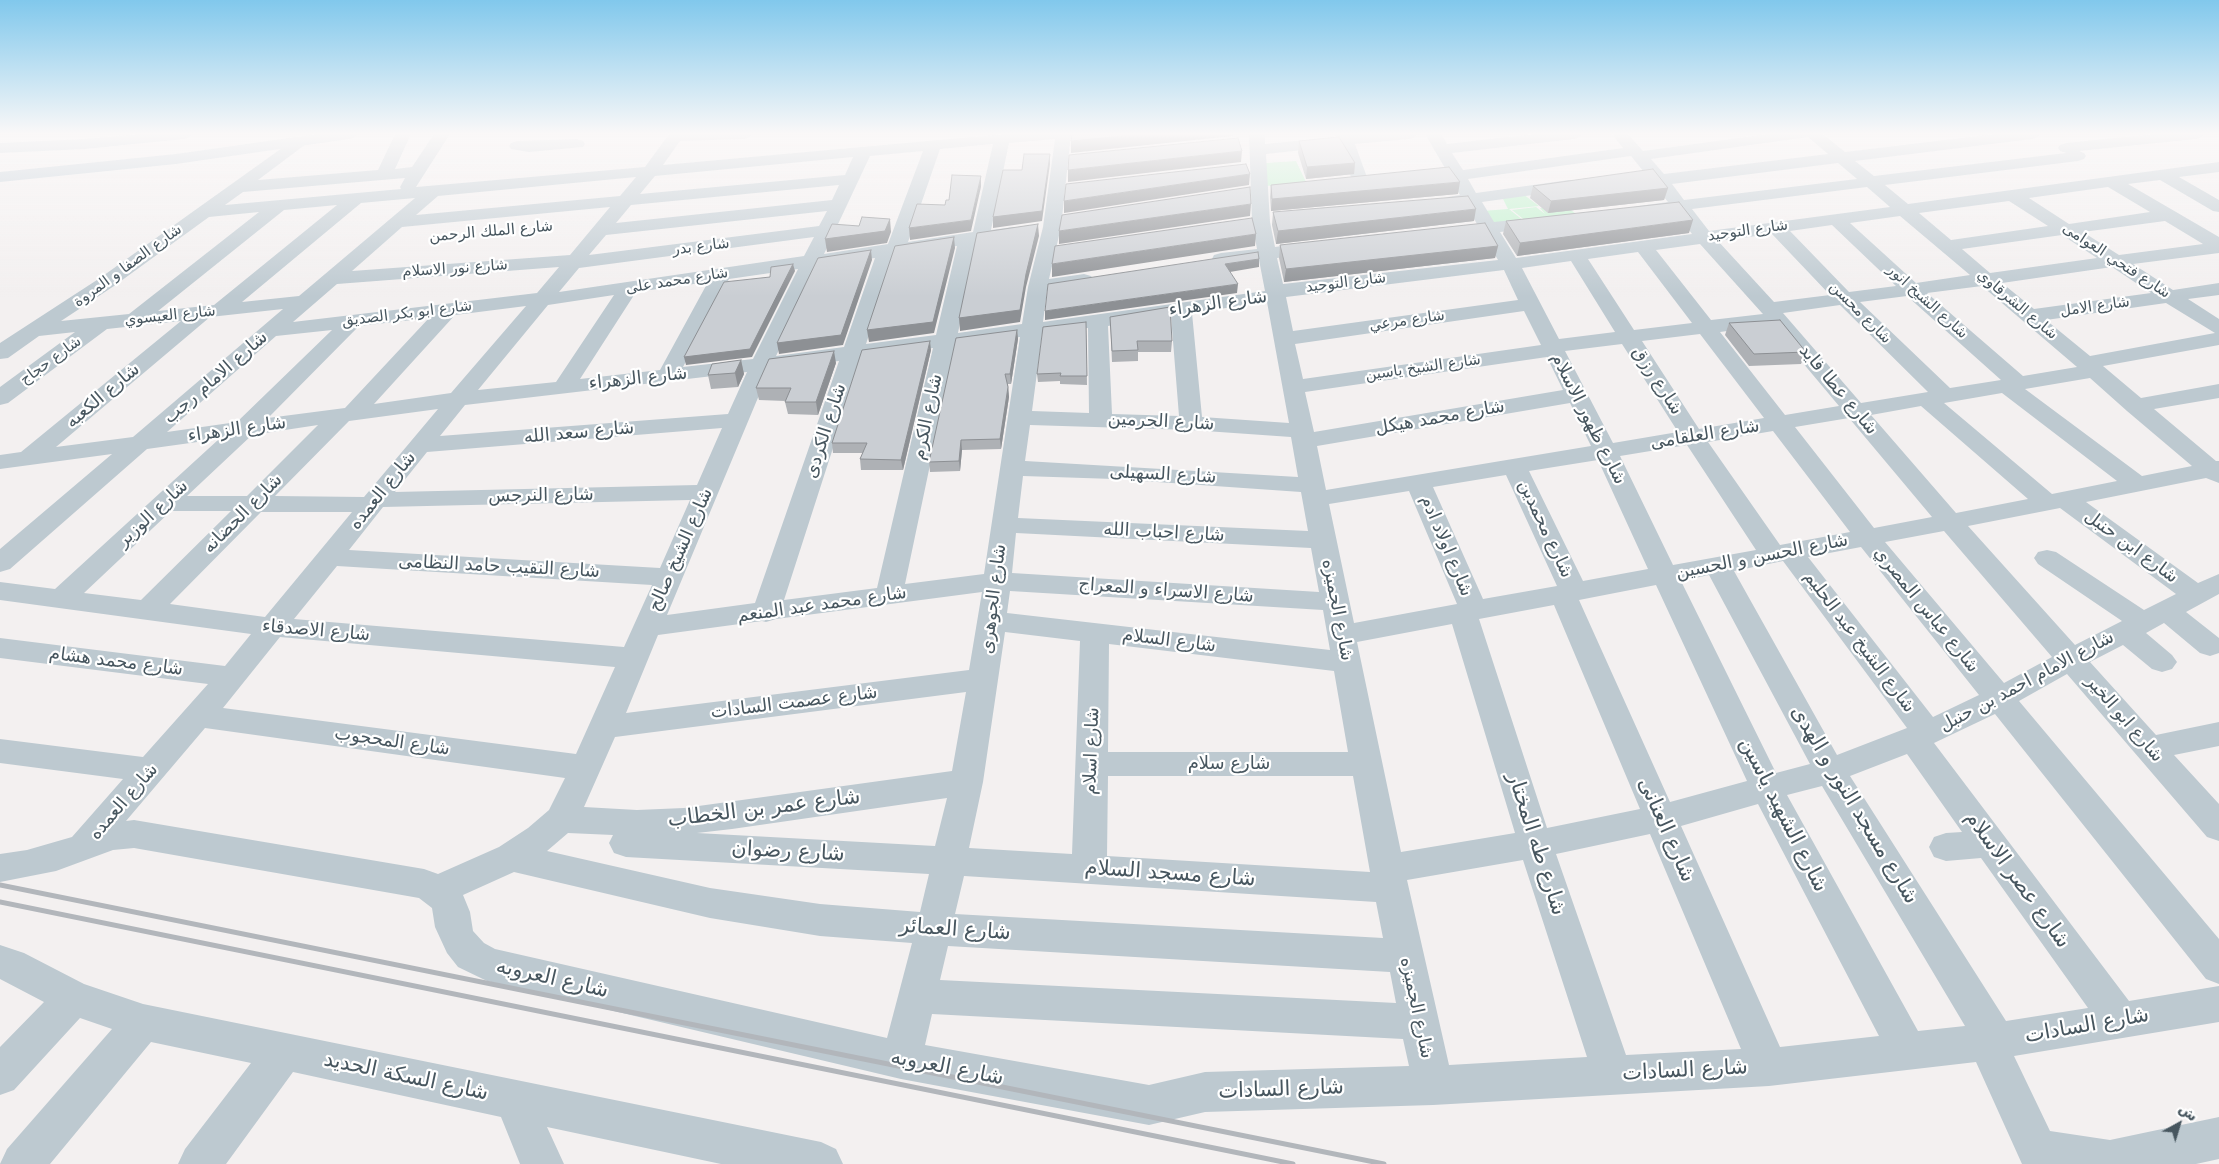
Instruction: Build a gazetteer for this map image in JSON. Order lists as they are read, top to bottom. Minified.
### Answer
{"streets":{"street":["شارع التوحيد","شارع بدر","شارع فتحي العوامى","شارع الصفا و المروة","شارع نور الاسلام","شارع محمد على","شارع الشيخ انور","شارع الزهراء","شارع الشرقاوي","شارع الامل","شارع محسن","شارع ابو بكر الصديق","شارع العيسوي","شارع مرعي","شارع حجاج","شارع الشيخ ياسين","شارع الامام رجب","شارع رزق","شارع عطا فايد","شارع الكعبه","شارع الكرم","شارع محمد هيكل","شارع ظهور الاسلام","شارع الحرمين","شارع الكردى","شارع سعد الله","شارع العلقامى","شارع السهيلى","شارع العمده","شارع النرجس","شارع الوزير","شارع الحضانه","شارع محمدين","شارع احباب الله","شارع اولاد ادم","شارع ابن حنبل","شارع الشيخ صالح","شارع الحسن و الحسين","شارع النقيب حامد النظامى","شارع الاسراء و المعراج","شارع الجوهرى","شارع محمد عبد المنعم","شارع الجميزه","شارع عباس المصري","شارع الاصدقاء","شارع السلام","شارع الشيخ عبد الحليم","شارع محمد هشام","شارع الامام احمد بن حنبل","شارع عصمت السادات","شارع ابو الخير","شارع المحجوب","شارع اسلام","شارع سلام","شارع مسجد النور و الهدى","شارع عمر بن الخطاب","شارع الشهيد ياسين","شارع العنانى","شارع طه المختار","شارع رضوان","شارع مسجد السلام","شارع عصر الاسلام","شارع العمائر","شارع العروبه","شارع السادات","شارع السكة الحديد"]},"crossings":[["شارع التوحيد","شارع فتحي العوامى"],["شارع التوحيد","شارع الشيخ انور"],["شارع التوحيد","شارع الزهراء"],["شارع التوحيد","شارع الشرقاوي"],["شارع التوحيد","شارع محسن"],["شارع التوحيد","شارع رزق"],["شارع التوحيد","شارع عطا فايد"],["شارع التوحيد","شارع ظهور الاسلام"],["شارع التوحيد","شارع الجميزه"],["شارع التوحيد","شارع عباس المصري"],["شارع بدر","شارع نور الاسلام"],["شارع بدر","شارع العمده"],["شارع بدر","شارع الشيخ صالح"],["شارع فتحي العوامى","شارع الامل"],["شارع فتحي العوامى","شارع الشيخ ياسين"],["شارع الصفا و المروة","شارع العيسوي"],["شارع نور الاسلام","شارع الامام رجب"],["شارع نور الاسلام","شارع العمده"],["شارع محمد على","شارع ابو بكر الصديق"],["شارع محمد على","شارع الكرم"],["شارع محمد على","شارع الكردى"],["شارع محمد على","شارع العمده"],["شارع محمد على","شارع الشيخ صالح"],["شارع محمد على","شارع الجوهرى"],["شارع الشيخ انور","شارع الشيخ ياسين"],["شارع الشيخ انور","شارع العلقامى"],["شارع الشيخ انور","شارع الحسن و الحسين"],["شارع الزهراء","شارع الامام رجب"],["شارع الزهراء","شارع الكعبه"],["شارع الزهراء","شارع الكرم"],["شارع الزهراء","شارع الكردى"],["شارع الزهراء","شارع العمده"],["شارع الزهراء","شارع الوزير"],["شارع الزهراء","شارع الحضانه"],["شارع الزهراء","شارع الشيخ صالح"],["شارع الزهراء","شارع الجوهرى"],["شارع الزهراء","شارع الجميزه"],["شارع الشرقاوي","شارع الامل"],["شارع الشرقاوي","شارع الشيخ ياسين"],["شارع الشرقاوي","شارع العلقامى"],["شارع الشرقاوي","شارع الحسن و الحسين"],["شارع محسن","شارع الشيخ ياسين"],["شارع محسن","شارع العلقامى"],["شارع محسن","شارع ابن حنبل"],["شارع محسن","شارع الحسن و الحسين"],["شارع ابو بكر الصديق","شارع الامام رجب"],["شارع ابو بكر الصديق","شارع العمده"],["شارع ابو بكر الصديق","شارع الوزير"],["شارع ابو بكر الصديق","شارع الحضانه"],["شارع العيسوي","شارع حجاج"],["شارع العيسوي","شارع الامام رجب"],["شارع العيسوي","شارع الكعبه"],["شارع مرعي","شارع ظهور الاسلام"],["شارع مرعي","شارع الجميزه"],["شارع الشيخ ياسين","شارع رزق"],["شارع الشيخ ياسين","شارع عطا فايد"],["شارع الشيخ ياسين","شارع ظهور الاسلام"],["شارع الشيخ ياسين","شارع الجميزه"],["شارع الشيخ ياسين","شارع عباس المصري"],["شارع رزق","شارع العلقامى"],["شارع رزق","شارع الحسن و الحسين"],["شارع رزق","شارع الشيخ عبد الحليم"],["شارع عطا فايد","شارع العلقامى"],["شارع عطا فايد","شارع الحسن و الحسين"],["شارع عطا فايد","شارع ابو الخير"],["شارع الكرم","شارع محمد عبد المنعم"],["شارع محمد هيكل","شارع ظهور الاسلام"],["شارع محمد هيكل","شارع الحرمين"],["شارع محمد هيكل","شارع الجميزه"],["شارع ظهور الاسلام","شارع العلقامى"],["شارع ظهور الاسلام","شارع الحسن و الحسين"],["شارع ظهور الاسلام","شارع الشهيد ياسين"],["شارع الحرمين","شارع الجوهرى"],["شارع الحرمين","شارع الجميزه"],["شارع الكردى","شارع محمد عبد المنعم"],["شارع سعد الله","شارع العمده"],["شارع سعد الله","شارع الشيخ صالح"],["شارع العلقامى","شارع السهيلى"],["شارع العلقامى","شارع محمدين"],["شارع العلقامى","شارع اولاد ادم"],["شارع العلقامى","شارع الجميزه"],["شارع العلقامى","شارع عباس المصري"],["شارع السهيلى","شارع الجوهرى"],["شارع السهيلى","شارع الجميزه"],["شارع العمده","شارع النرجس"],["شارع العمده","شارع النقيب حامد النظامى"],["شارع العمده","شارع الاصدقاء"],["شارع العمده","شارع محمد هشام"],["شارع العمده","شارع المحجوب"],["شارع النرجس","شارع الوزير"],["شارع النرجس","شارع الحضانه"],["شارع النرجس","شارع الشيخ صالح"],["شارع الوزير","شارع الاصدقاء"],["شارع الحضانه","شارع الاصدقاء"],["شارع محمدين","شارع الحسن و الحسين"],["شارع محمدين","شارع العنانى"],["شارع احباب الله","شارع الجوهرى"],["شارع احباب الله","شارع الجميزه"],["شارع اولاد ادم","شارع الحسن و الحسين"],["شارع اولاد ادم","شارع طه المختار"],["شارع ابن حنبل","شارع الحسن و الحسين"],["شارع ابن حنبل","شارع الامام احمد بن حنبل"],["شارع الشيخ صالح","شارع النقيب حامد النظامى"],["شارع الشيخ صالح","شارع محمد عبد المنعم"],["شارع الشيخ صالح","شارع الاصدقاء"],["شارع الشيخ صالح","شارع عصمت السادات"],["شارع الشيخ صالح","شارع المحجوب"],["شارع الشيخ صالح","شارع عمر بن الخطاب"],["شارع الشيخ صالح","شارع العمائر"],["شارع الشيخ صالح","شارع العروبه"],["شارع الحسن و الحسين","شارع الجميزه"],["شارع الحسن و الحسين","شارع عباس المصري"],["شارع الحسن و الحسين","شارع السلام"],["شارع الحسن و الحسين","شارع الشيخ عبد الحليم"],["شارع الحسن و الحسين","شارع ابو الخير"],["شارع الحسن و الحسين","شارع مسجد النور و الهدى"],["شارع الحسن و الحسين","شارع الشهيد ياسين"],["شارع الحسن و الحسين","شارع العنانى"],["شارع الحسن و الحسين","شارع طه المختار"],["شارع الاسراء و المعراج","شارع الجوهرى"],["شارع الاسراء و المعراج","شارع محمد عبد المنعم"],["شارع الاسراء و المعراج","شارع الجميزه"],["شارع الجوهرى","شارع محمد عبد المنعم"],["شارع الجوهرى","شارع السلام"],["شارع الجوهرى","شارع عصمت السادات"],["شارع الجوهرى","شارع عمر بن الخطاب"],["شارع الجوهرى","شارع رضوان"],["شارع الجوهرى","شارع مسجد السلام"],["شارع الجوهرى","شارع العمائر"],["شارع الجوهرى","شارع العروبه"],["شارع الجميزه","شارع السلام"],["شارع الجميزه","شارع سلام"],["شارع الجميزه","شارع مسجد السلام"],["شارع الجميزه","شارع العمائر"],["شارع الجميزه","شارع السادات"],["شارع عباس المصري","شارع الامام احمد بن حنبل"],["شارع السلام","شارع اسلام"],["شارع الشيخ عبد الحليم","شارع الامام احمد بن حنبل"],["شارع الشيخ عبد الحليم","شارع عصر الاسلام"],["شارع الامام احمد بن حنبل","شارع ابو الخير"],["شارع الامام احمد بن حنبل","شارع مسجد النور و الهدى"],["شارع الامام احمد بن حنبل","شارع الشهيد ياسين"],["شارع الامام احمد بن حنبل","شارع العنانى"],["شارع الامام احمد بن حنبل","شارع مسجد السلام"],["شارع الامام احمد بن حنبل","شارع عصر الاسلام"],["شارع اسلام","شارع سلام"],["شارع اسلام","شارع مسجد السلام"],["شارع مسجد النور و الهدى","شارع السادات"],["شارع عمر بن الخطاب","شارع رضوان"],["شارع الشهيد ياسين","شارع السادات"],["شارع العنانى","شارع مسجد السلام"],["شارع العنانى","شارع السادات"],["شارع طه المختار","شارع مسجد السلام"],["شارع طه المختار","شارع السادات"],["شارع رضوان","شارع مسجد السلام"],["شارع عصر الاسلام","شارع السادات"],["شارع العروبه","شارع السادات"]],"north":"top right"}
